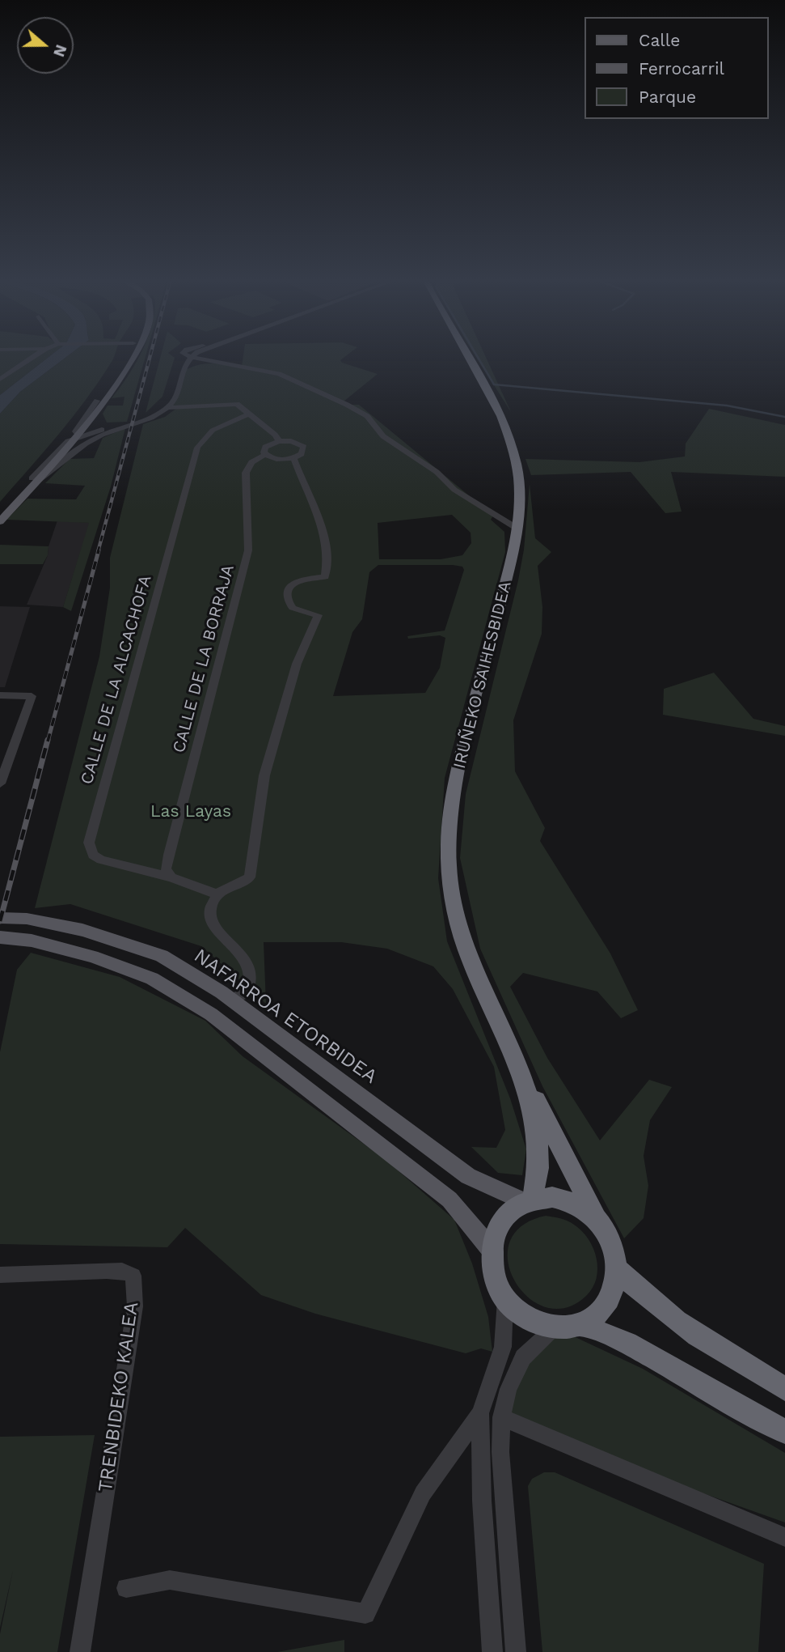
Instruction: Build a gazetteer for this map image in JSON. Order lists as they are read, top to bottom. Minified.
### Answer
{"streets":{"highway":["IRUÑEKO SAIHESBIDEA"],"main road":["NAFARROA ETORBIDEA"],"street":["CALLE DE LA BORRAJA","CALLE DE LA ALCACHOFA","TRENBIDEKO KALEA"]},"crossings":[["CALLE DE LA BORRAJA","CALLE DE LA ALCACHOFA"],["IRUÑEKO SAIHESBIDEA","NAFARROA ETORBIDEA"]],"parks":["Las Layas"],"legend":["Calle","Ferrocarril","Parque"],"north":"right"}
